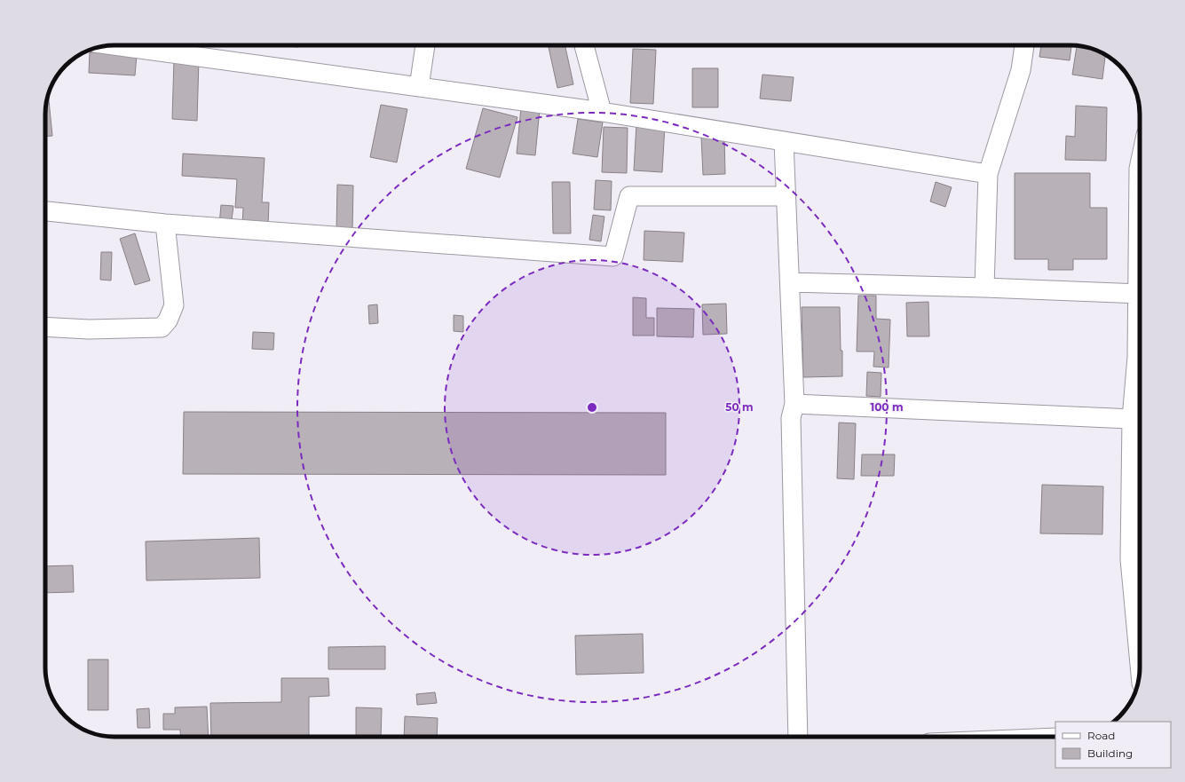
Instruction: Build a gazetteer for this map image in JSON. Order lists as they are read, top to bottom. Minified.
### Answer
{"legend":["Road","Building"],"rings":["50 m","100 m"]}
